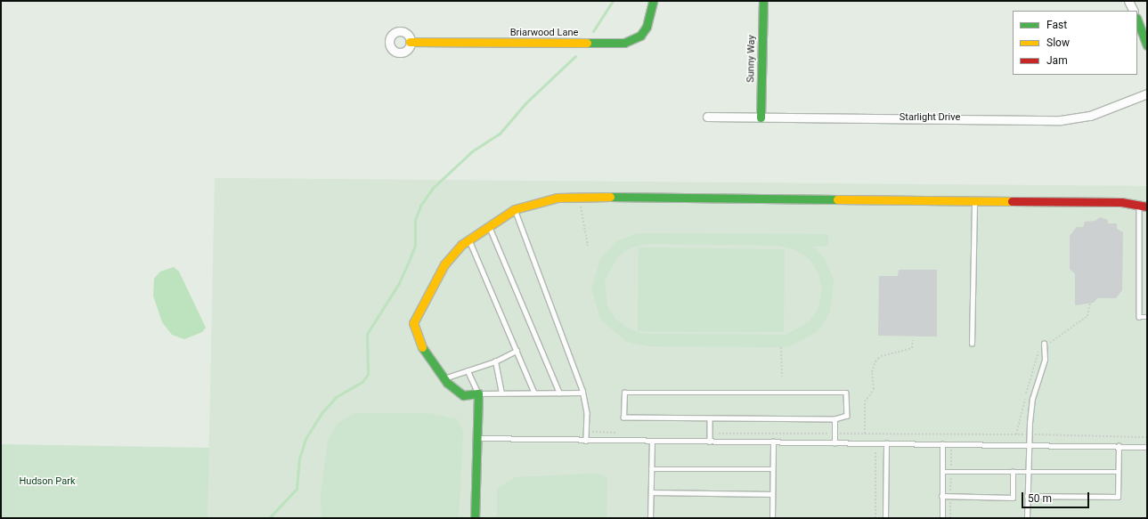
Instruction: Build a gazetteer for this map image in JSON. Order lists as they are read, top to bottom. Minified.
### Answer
{"streets":{"street":["Briarwood Lane","Sunny Way","Starlight Drive"]},"crossings":[["Sunny Way","Starlight Drive"]],"parks":["Hudson Park"],"legend":["Fast","Slow","Jam"],"scale_bar":"50 m"}
